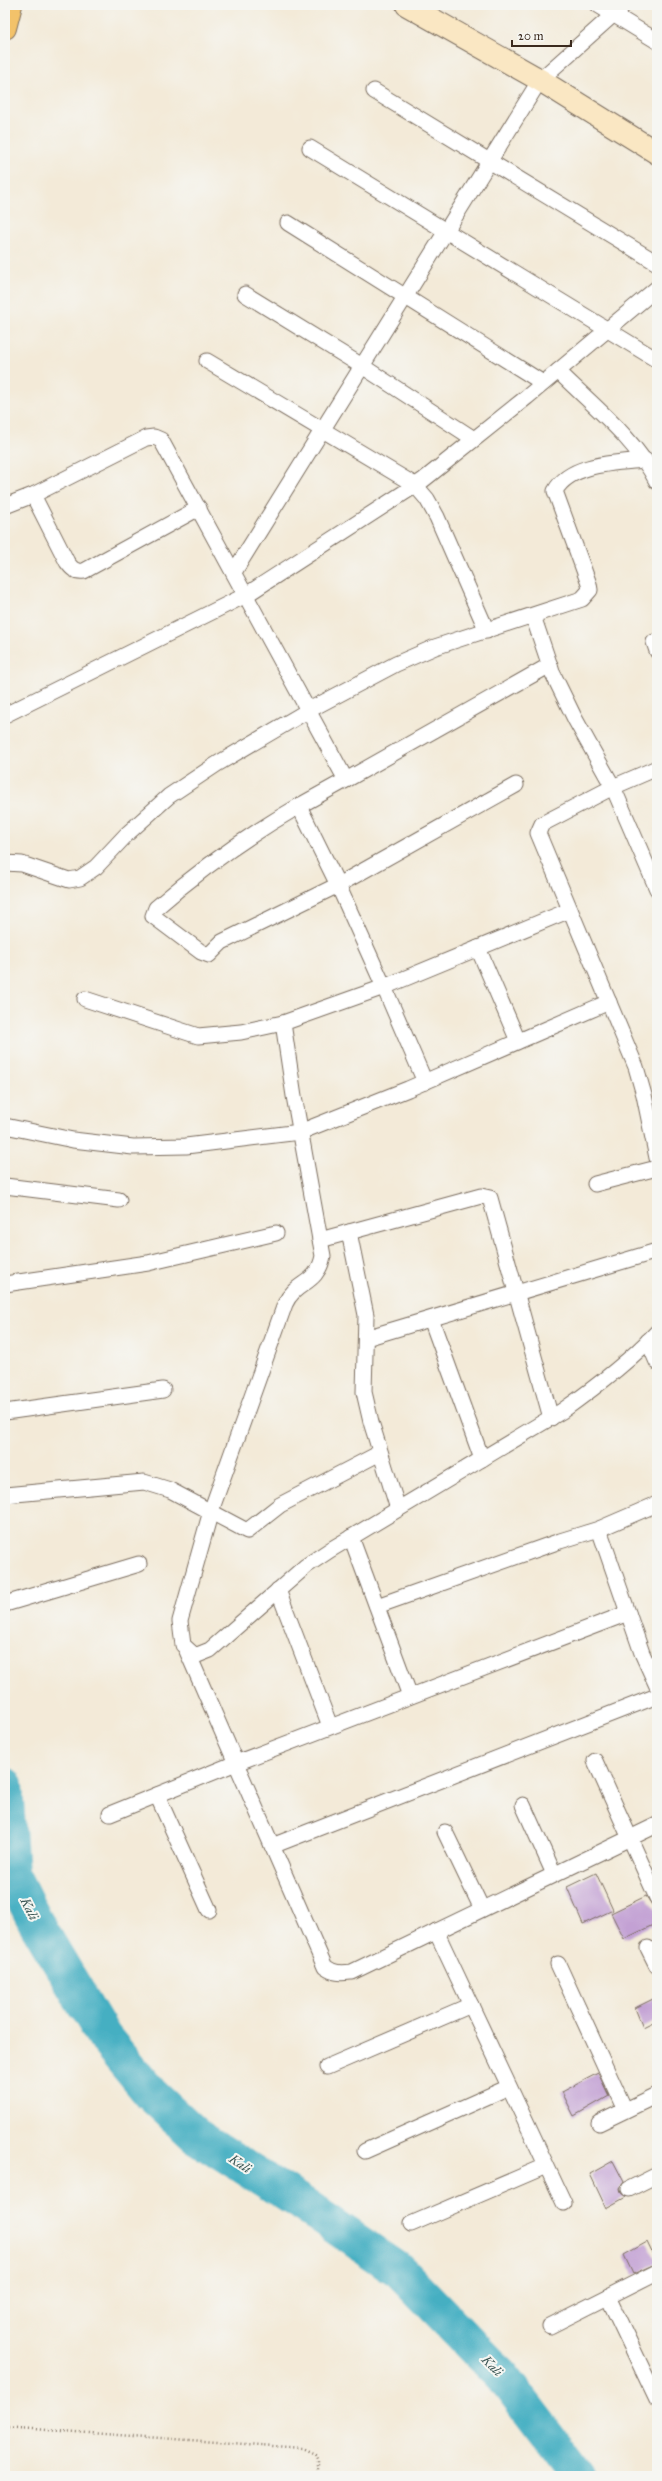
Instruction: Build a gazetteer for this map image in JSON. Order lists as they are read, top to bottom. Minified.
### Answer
{"water":["Kali"],"scale_bar":"20 m"}
